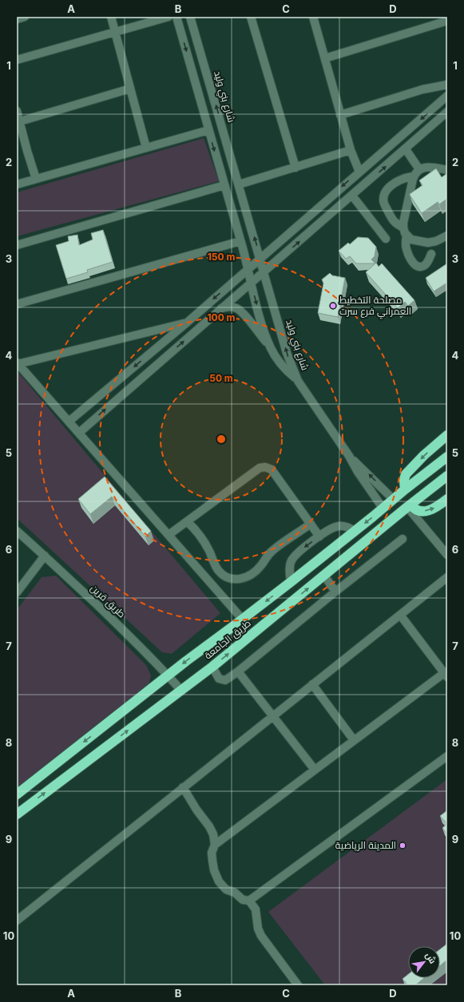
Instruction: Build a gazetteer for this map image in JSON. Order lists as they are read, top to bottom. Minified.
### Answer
{"streets":{"highway":["طريق الجامعة"],"street":["شارع بني وليد","طريق قرين"]},"crossings":[["طريق قرين","طريق الجامعة"]],"places":["مصلحة التخطيط العمراني فرع سرت","المدينة الرياضية"],"north":"top right","grid":{"columns":["A","B","C","D"],"rows":["1","2","3","4","5","6","7","8","9","10"]},"rings":["150 m","100 m","50 m"]}
